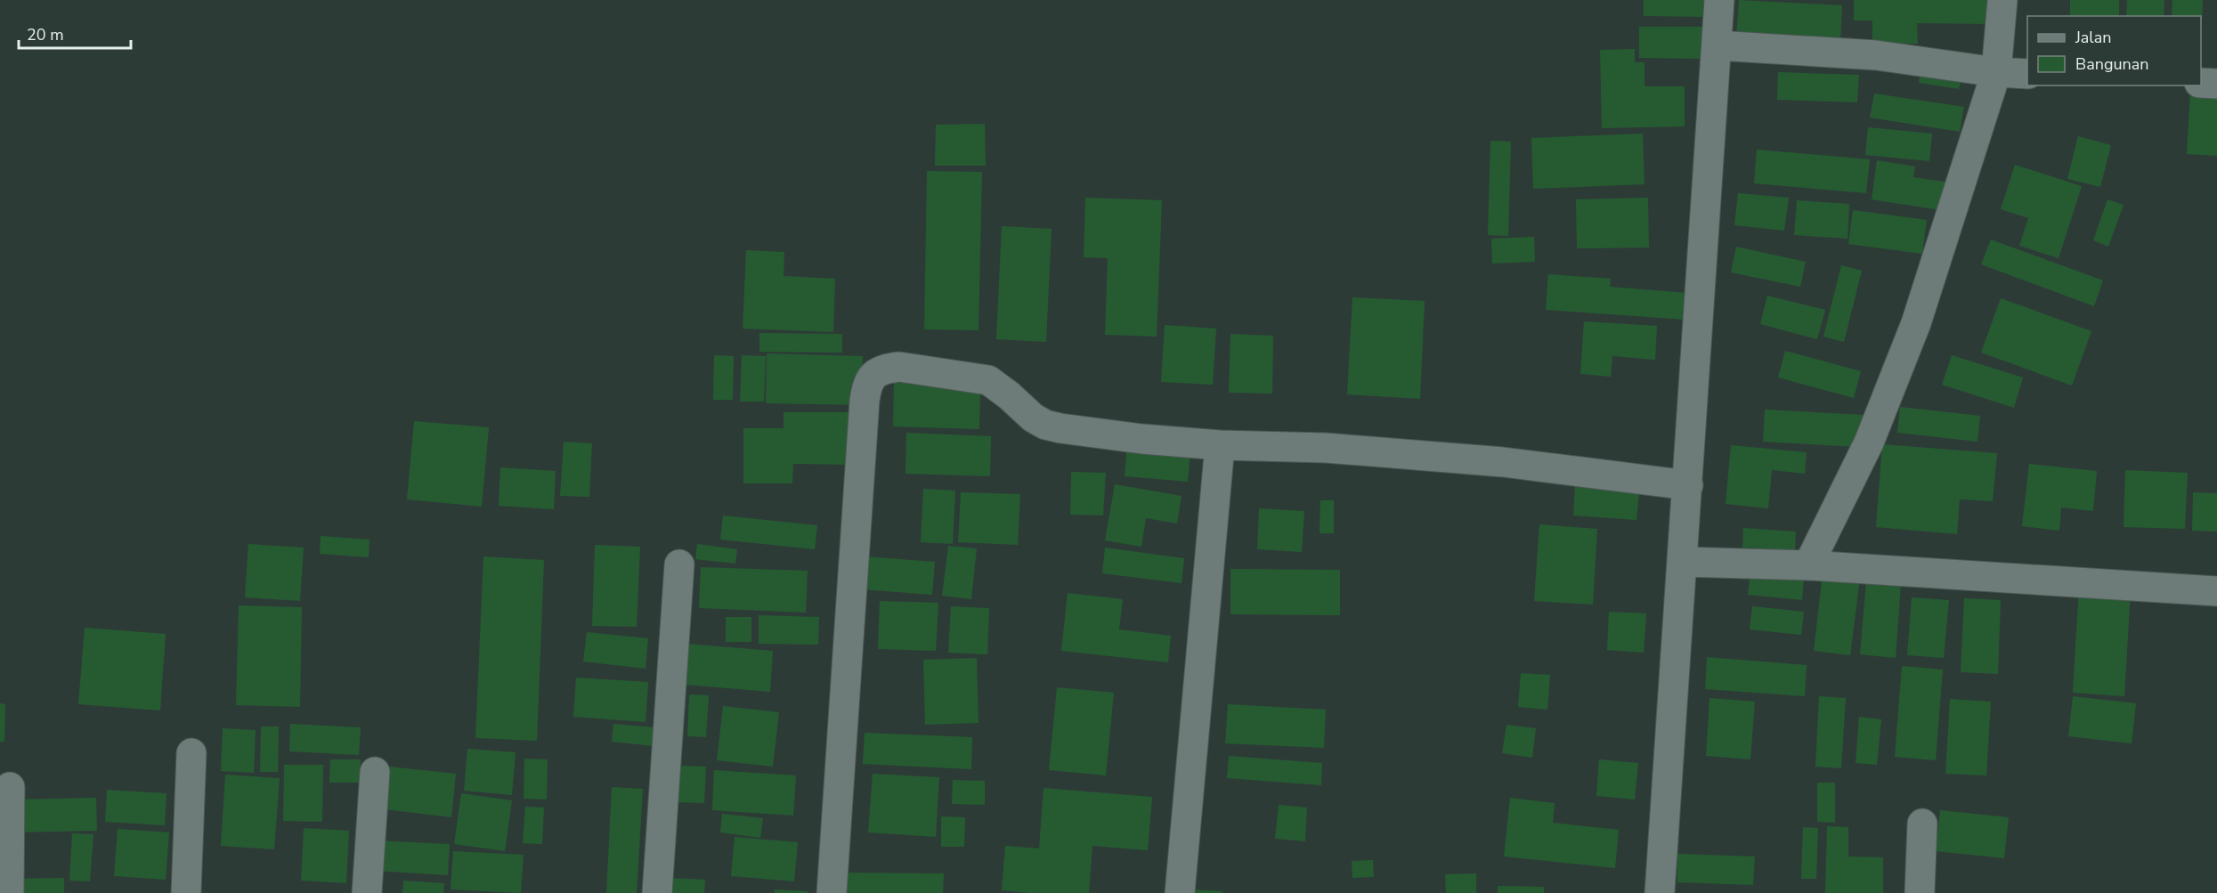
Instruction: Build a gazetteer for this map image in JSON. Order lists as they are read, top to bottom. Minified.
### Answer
{"legend":["Jalan","Bangunan"],"scale_bar":"20 m"}
